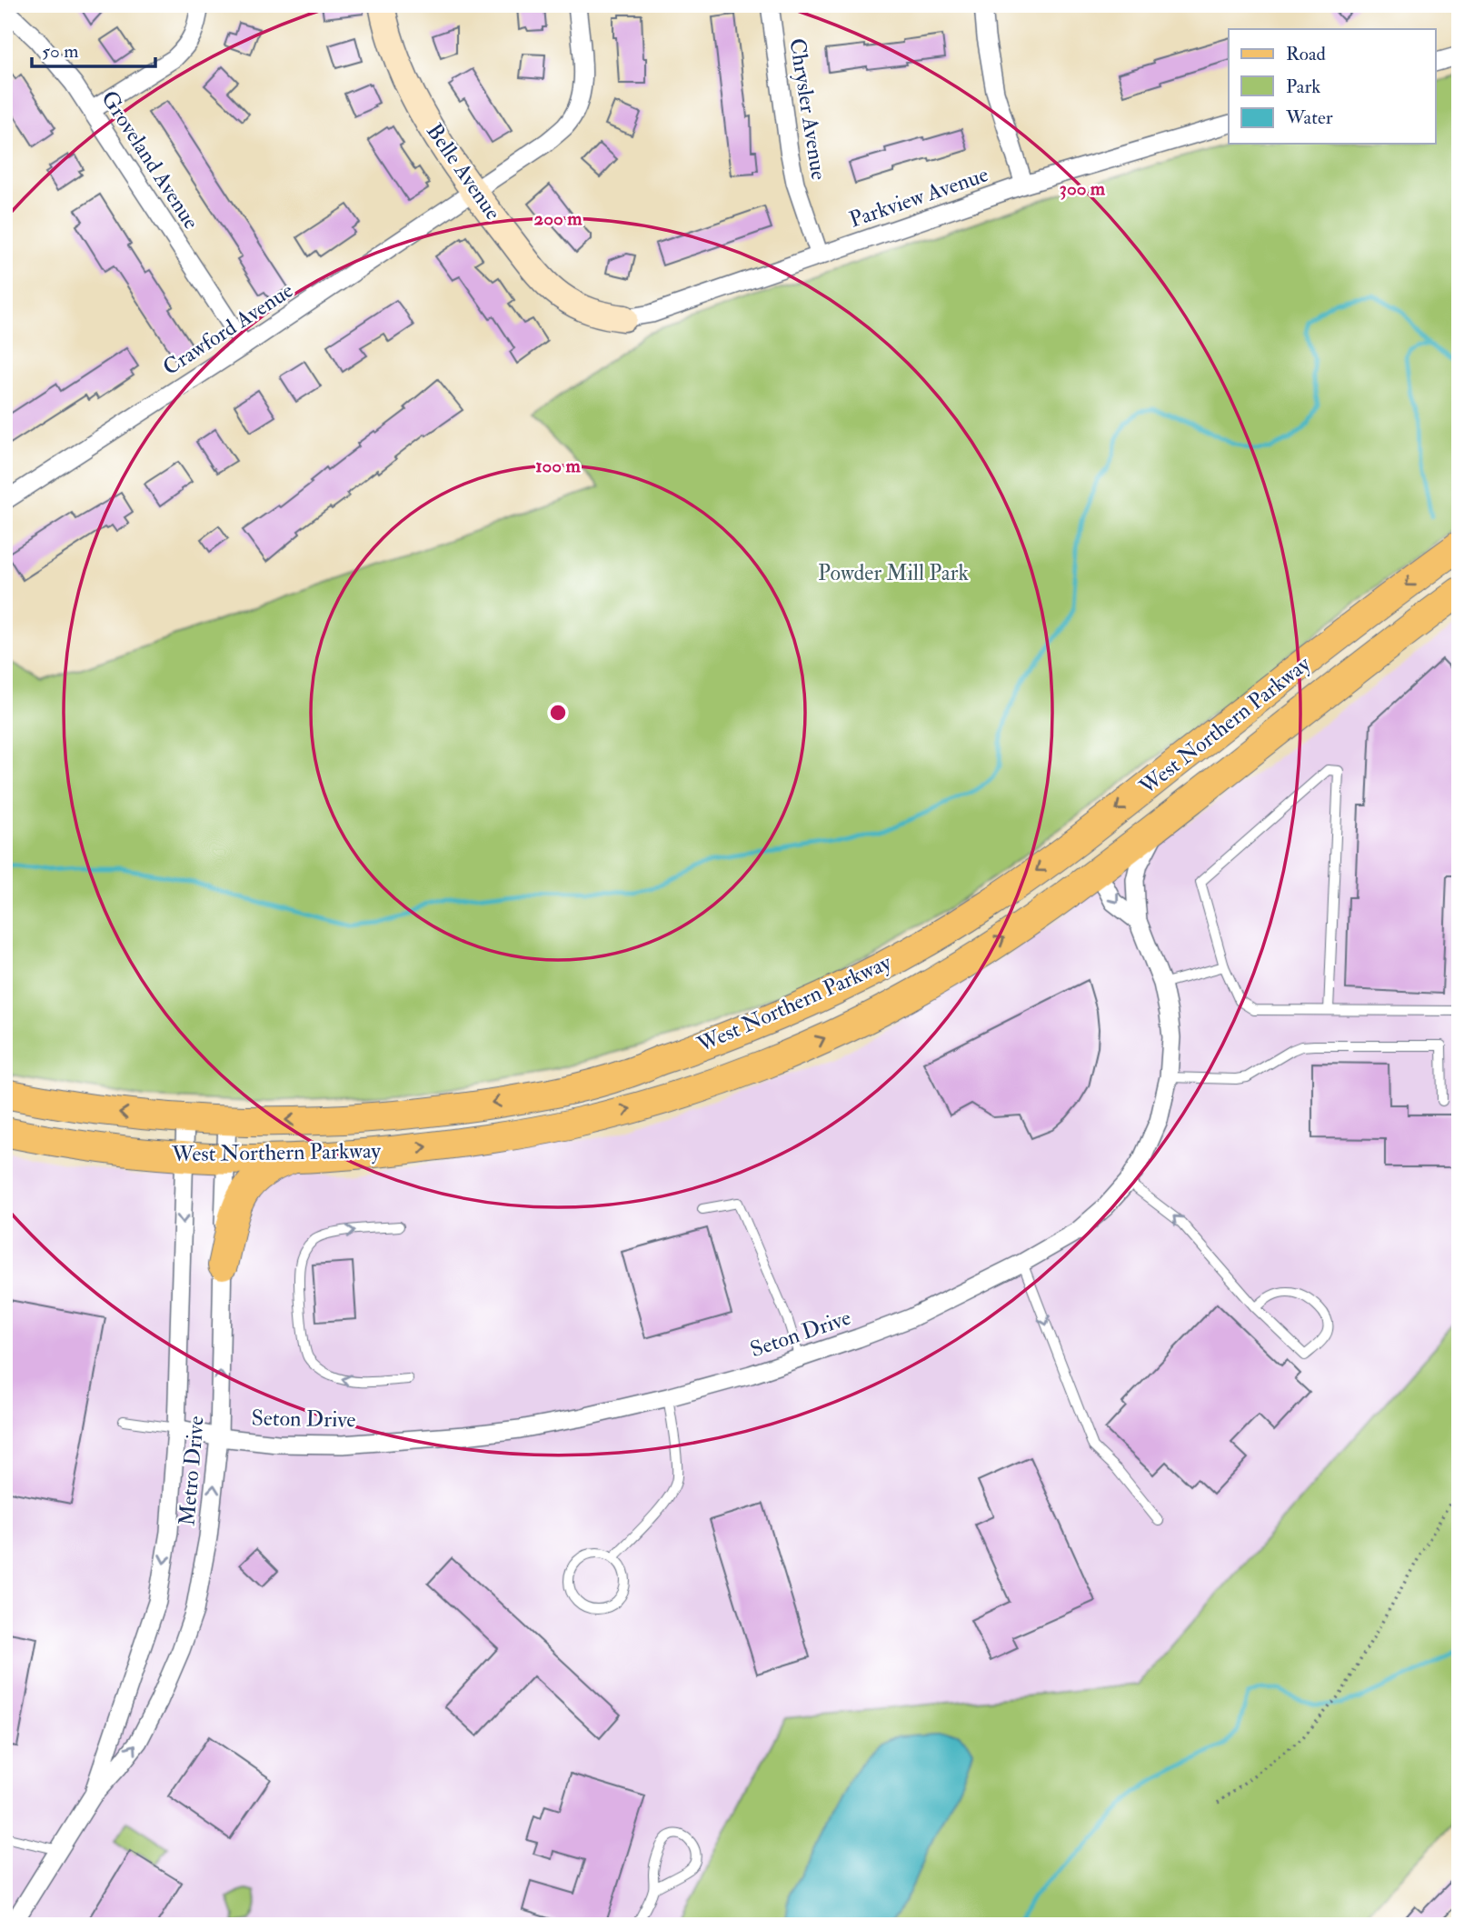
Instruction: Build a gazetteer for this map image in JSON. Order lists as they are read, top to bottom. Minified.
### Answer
{"streets":{"main road":["West Northern Parkway"],"street":["Chrysler Avenue","Groveland Avenue","Belle Avenue","Parkview Avenue","Crawford Avenue","Seton Drive","Metro Drive"]},"crossings":[["Chrysler Avenue","Parkview Avenue"],["Groveland Avenue","Crawford Avenue"],["Belle Avenue","Parkview Avenue"],["Belle Avenue","Crawford Avenue"],["West Northern Parkway","Seton Drive"],["West Northern Parkway","Metro Drive"],["Seton Drive","Metro Drive"]],"parks":["Powder Mill Park"],"legend":["Road","Park","Water"],"scale_bar":"50 m","rings":["300 m","200 m","100 m"]}
